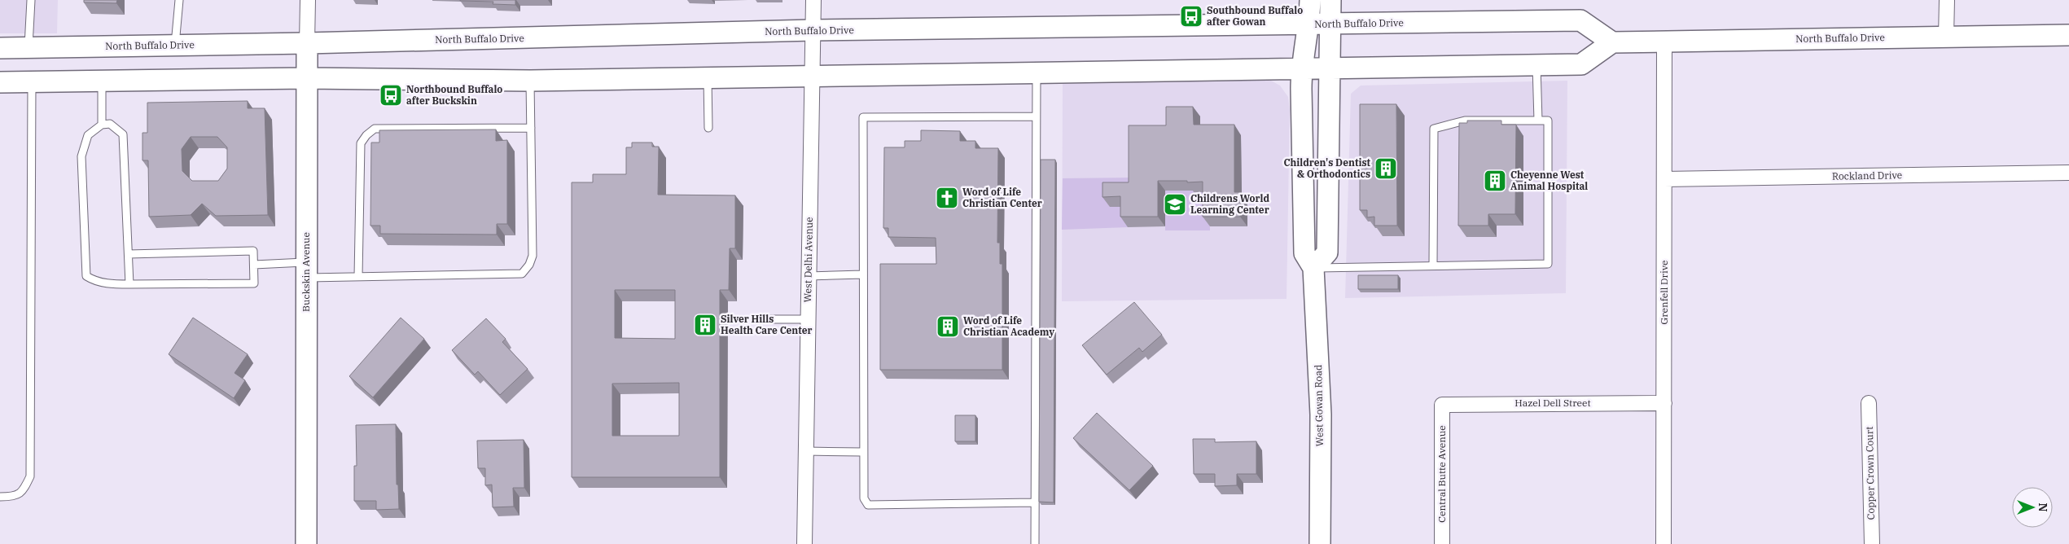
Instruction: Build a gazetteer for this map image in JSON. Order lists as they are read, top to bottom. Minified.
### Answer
{"streets":{"main road":["North Buffalo Drive","Buckskin Avenue","West Gowan Road"],"street":["Rockland Drive","West Delhi Avenue","Grenfell Drive","Hazel Dell Street","Copper Crown Court","Central Butte Avenue"]},"crossings":[["North Buffalo Drive","West Delhi Avenue"],["North Buffalo Drive","Buckskin Avenue"],["North Buffalo Drive","Grenfell Drive"],["North Buffalo Drive","West Gowan Road"],["Rockland Drive","Grenfell Drive"],["Grenfell Drive","Hazel Dell Street"],["Hazel Dell Street","Central Butte Avenue"]],"places":{"bus stop":["Southbound Buffalo after Gowan","Northbound Buffalo after Buckskin"],"building":["Children's Dentist & Orthodontics","Cheyenne West Animal Hospital","Silver Hills Health Care Center","Word of Life Christian Academy"],"church":["Word of Life Christian Center"],"school or university":["Childrens World Learning Center"]},"north":"right"}
